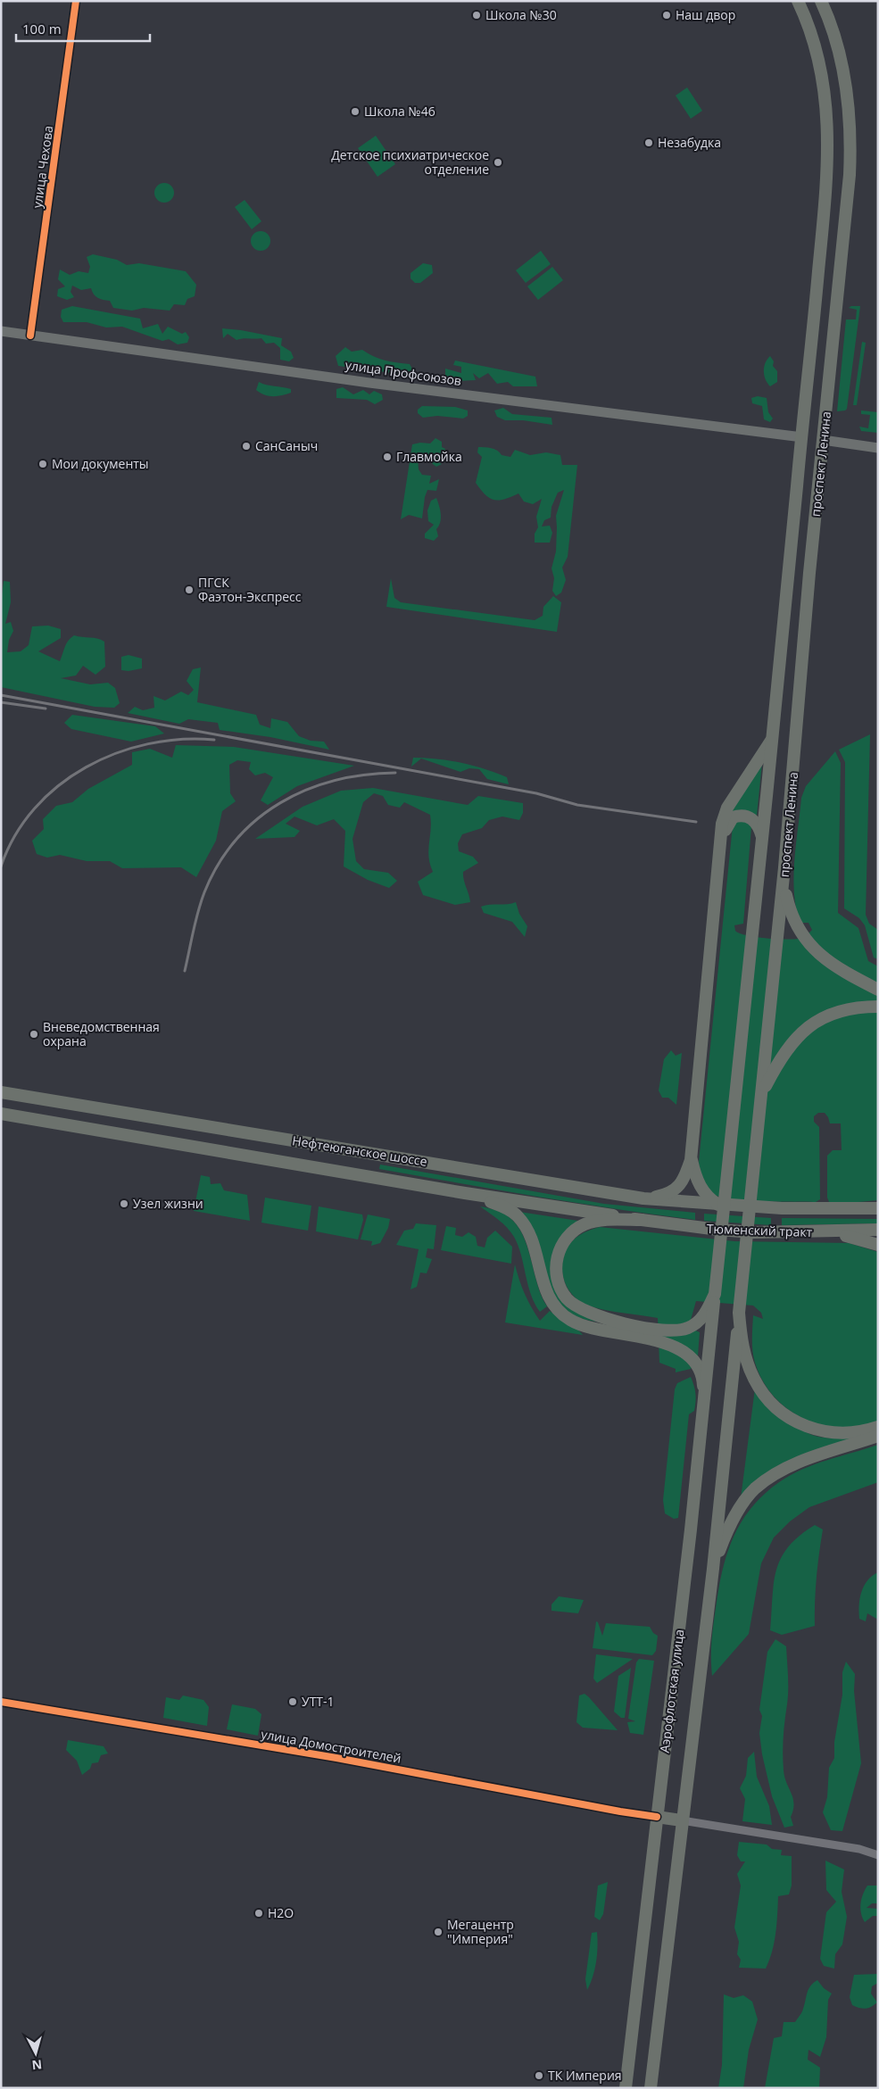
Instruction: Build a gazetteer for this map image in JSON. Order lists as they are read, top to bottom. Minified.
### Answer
{"streets":{"main road":["улица Профсоюзов","проспект Ленина","Нефтеюганское шоссе","Тюменский тракт","Аэрофлотская улица"],"street":["улица Чехова","улица Домостроителей"]},"crossings":[["улица Чехова","улица Профсоюзов"],["улица Профсоюзов","проспект Ленина"],["проспект Ленина","Аэрофлотская улица"],["Нефтеюганское шоссе","Тюменский тракт"],["Аэрофлотская улица","улица Домостроителей"]],"places":["Школа №30","Наш двор","Школа №46","Незабудка","Детское психиатрическое отделение","СанСаныч","Главмойка","Мои документы","ПГСК Фаэтон-Экспресс","Вневедомственная охрана","Узел жизни","УТТ-1","H2O","Мегацентр \"Империя\"","ТК Империя"],"scale_bar":"100 m","north":"bottom"}
